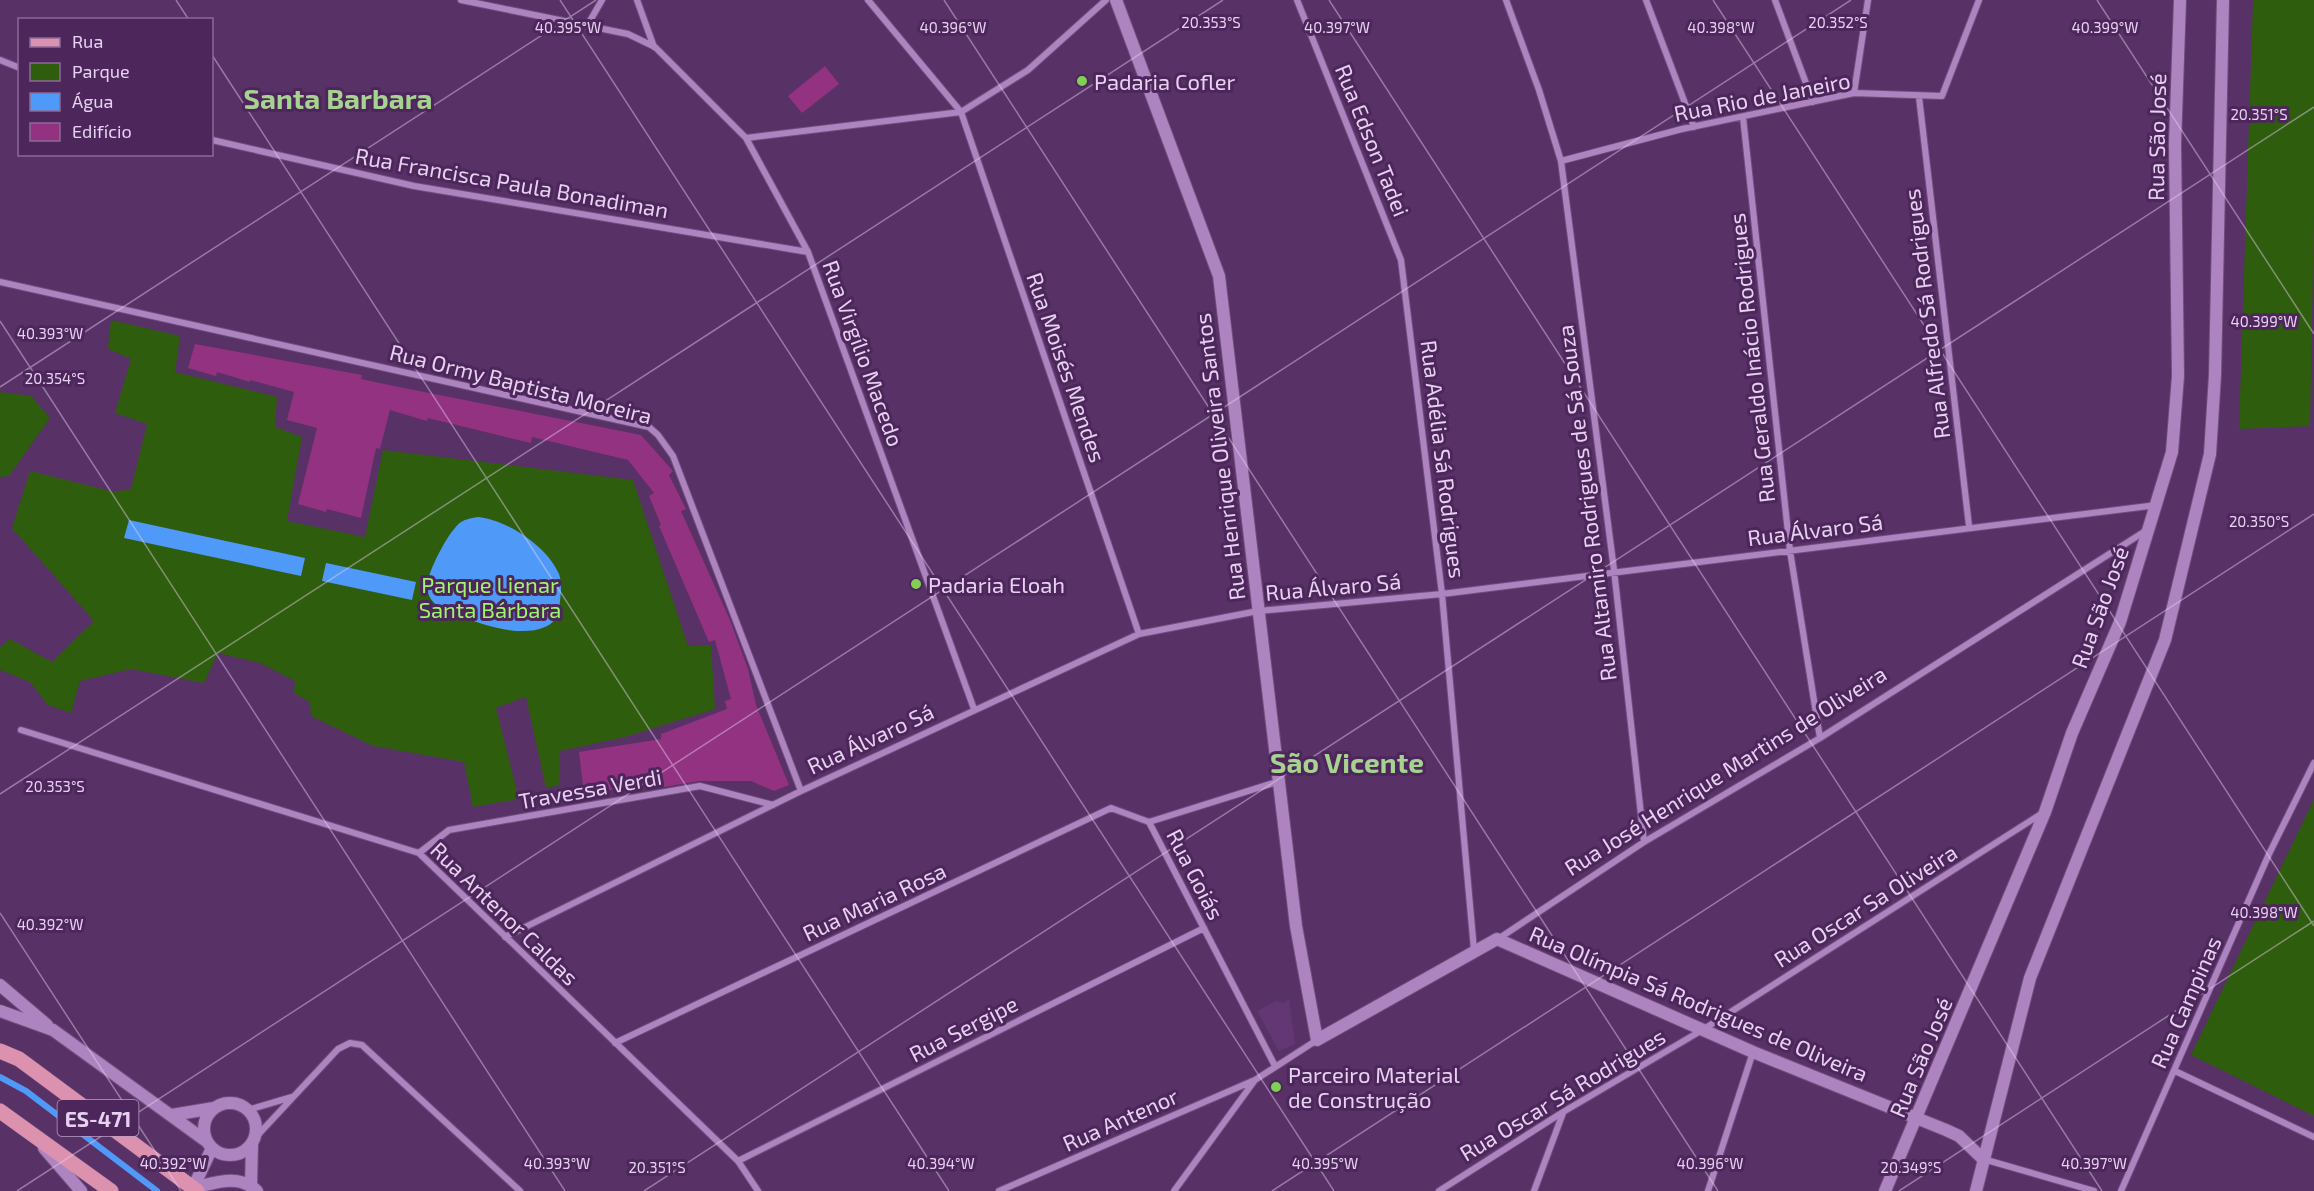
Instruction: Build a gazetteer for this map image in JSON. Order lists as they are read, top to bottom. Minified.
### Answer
{"streets":{"main road":["Rua São José","Rua Henrique Oliveira Santos","Rua José Henrique Martins de Oliveira","Rua Olímpia Sá Rodrigues de Oliveira","ES-471"],"street":["Rua Rio de Janeiro","Rua Edson Tadei","Rua Francisca Paula Bonadiman","Rua Alfredo Sá Rodrigues","Rua Virgílio Macedo","Rua Geraldo Inácio Rodrigues","Rua Moisés Mendes","Rua Ormy Baptista Moreira","Rua Adélia Sá Rodrigues","Rua Altamiro Rodrigues de Sá Souza","Rua Álvaro Sá","Travessa Verdi","Rua Goiás","Rua Maria Rosa","Rua Oscar Sa Oliveira","Rua Antenor Caldas","Rua Campinas","Rua Sergipe","Rua Oscar Sá Rodrigues","Rua Antenor"]},"crossings":[["Rua Rio de Janeiro","Rua Alfredo Sá Rodrigues"],["Rua Rio de Janeiro","Rua Geraldo Inácio Rodrigues"],["Rua Rio de Janeiro","Rua Altamiro Rodrigues de Sá Souza"],["Rua São José","Rua Álvaro Sá"],["Rua São José","Rua José Henrique Martins de Oliveira"],["Rua São José","Rua Oscar Sa Oliveira"],["Rua São José","Rua Olímpia Sá Rodrigues de Oliveira"],["Rua Edson Tadei","Rua Adélia Sá Rodrigues"],["Rua Francisca Paula Bonadiman","Rua Virgílio Macedo"],["Rua Alfredo Sá Rodrigues","Rua Álvaro Sá"],["Rua Virgílio Macedo","Rua Álvaro Sá"],["Rua Geraldo Inácio Rodrigues","Rua Álvaro Sá"],["Rua Geraldo Inácio Rodrigues","Rua José Henrique Martins de Oliveira"],["Rua Moisés Mendes","Rua Álvaro Sá"],["Rua Ormy Baptista Moreira","Rua Álvaro Sá"],["Rua Henrique Oliveira Santos","Rua Álvaro Sá"],["Rua Henrique Oliveira Santos","Rua José Henrique Martins de Oliveira"],["Rua Henrique Oliveira Santos","Rua Goiás"],["Rua Adélia Sá Rodrigues","Rua Álvaro Sá"],["Rua Adélia Sá Rodrigues","Rua José Henrique Martins de Oliveira"],["Rua Altamiro Rodrigues de Sá Souza","Rua Álvaro Sá"],["Rua Altamiro Rodrigues de Sá Souza","Rua José Henrique Martins de Oliveira"],["Rua Álvaro Sá","Travessa Verdi"],["Rua Álvaro Sá","Rua Antenor Caldas"],["Rua José Henrique Martins de Oliveira","Rua Olímpia Sá Rodrigues de Oliveira"],["Travessa Verdi","Rua Antenor Caldas"],["Rua Goiás","Rua Maria Rosa"],["Rua Goiás","Rua Sergipe"],["Rua Maria Rosa","Rua Antenor Caldas"],["Rua Oscar Sa Oliveira","Rua Olímpia Sá Rodrigues de Oliveira"],["Rua Oscar Sa Oliveira","Rua Oscar Sá Rodrigues"],["Rua Antenor Caldas","Rua Sergipe"],["Rua Olímpia Sá Rodrigues de Oliveira","Rua Oscar Sá Rodrigues"]],"districts":["Santa Barbara","São Vicente"],"parks":["Parque Lienar Santa Bárbara"],"places":["Padaria Cofler","Padaria Eloah","Parceiro Material de Construção"],"legend":["Rua","Parque","Água","Edifício"],"coordinates":["20.353°S","20.352°S","40.395°W","40.396°W","40.397°W","40.398°W","40.399°W","20.351°S","40.393°W","20.354°S","20.350°S","40.392°W","40.394°W","20.349°S"]}
